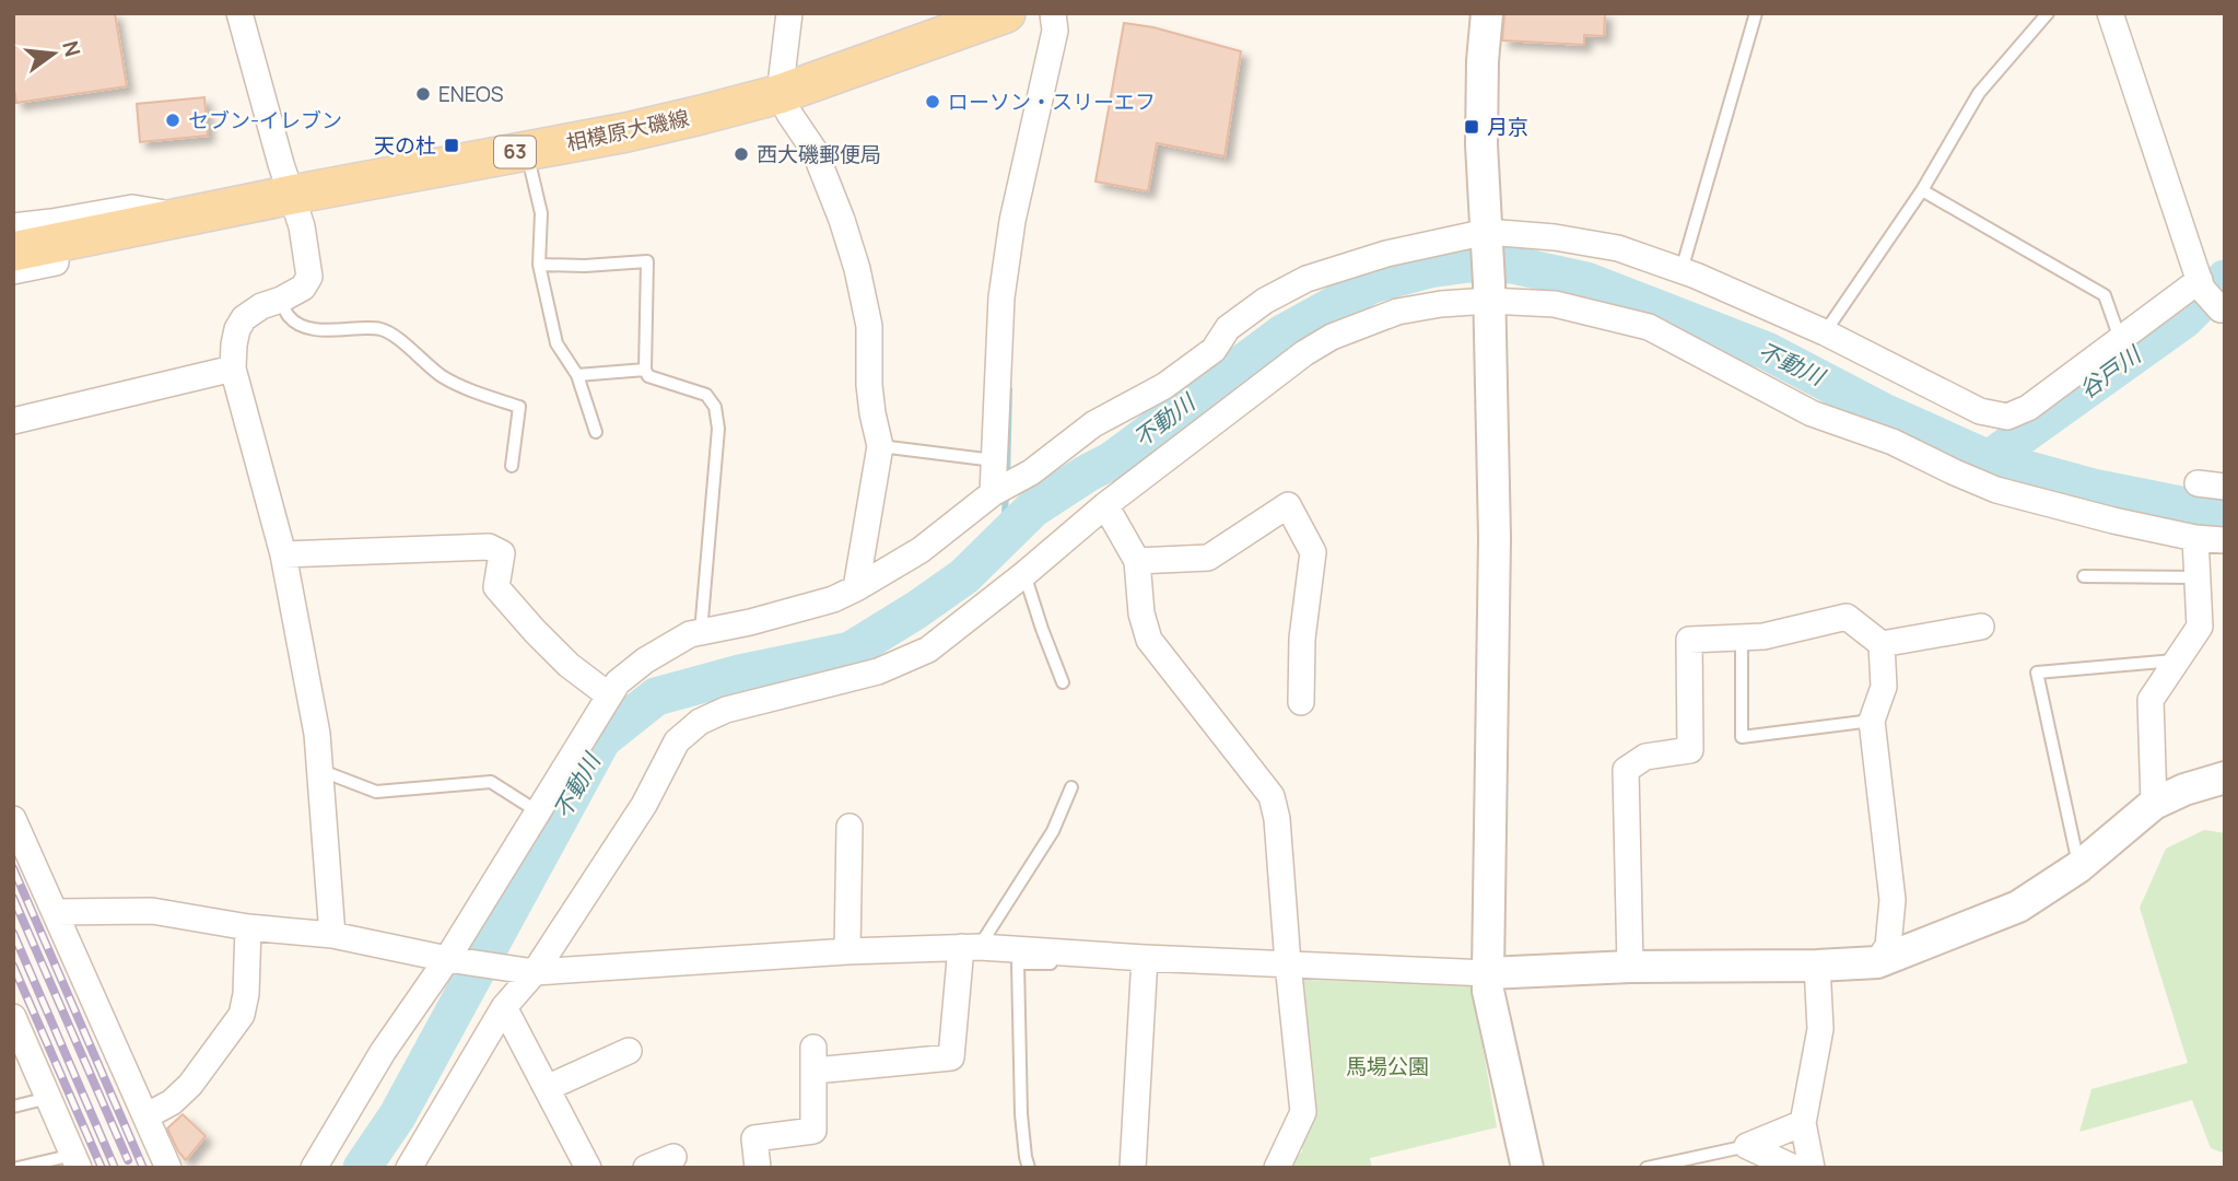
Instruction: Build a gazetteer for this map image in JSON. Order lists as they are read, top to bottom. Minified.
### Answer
{"streets":{"main road":["相模原大磯線","63"]},"water":["不動川","谷戸川"],"parks":["馬場公園"],"places":{"other":["ENEOS","ローソン・スリーエフ","セブン-イレブン","西大磯郵便局"],"transit":["月京","天の杜"]},"north":"right"}
